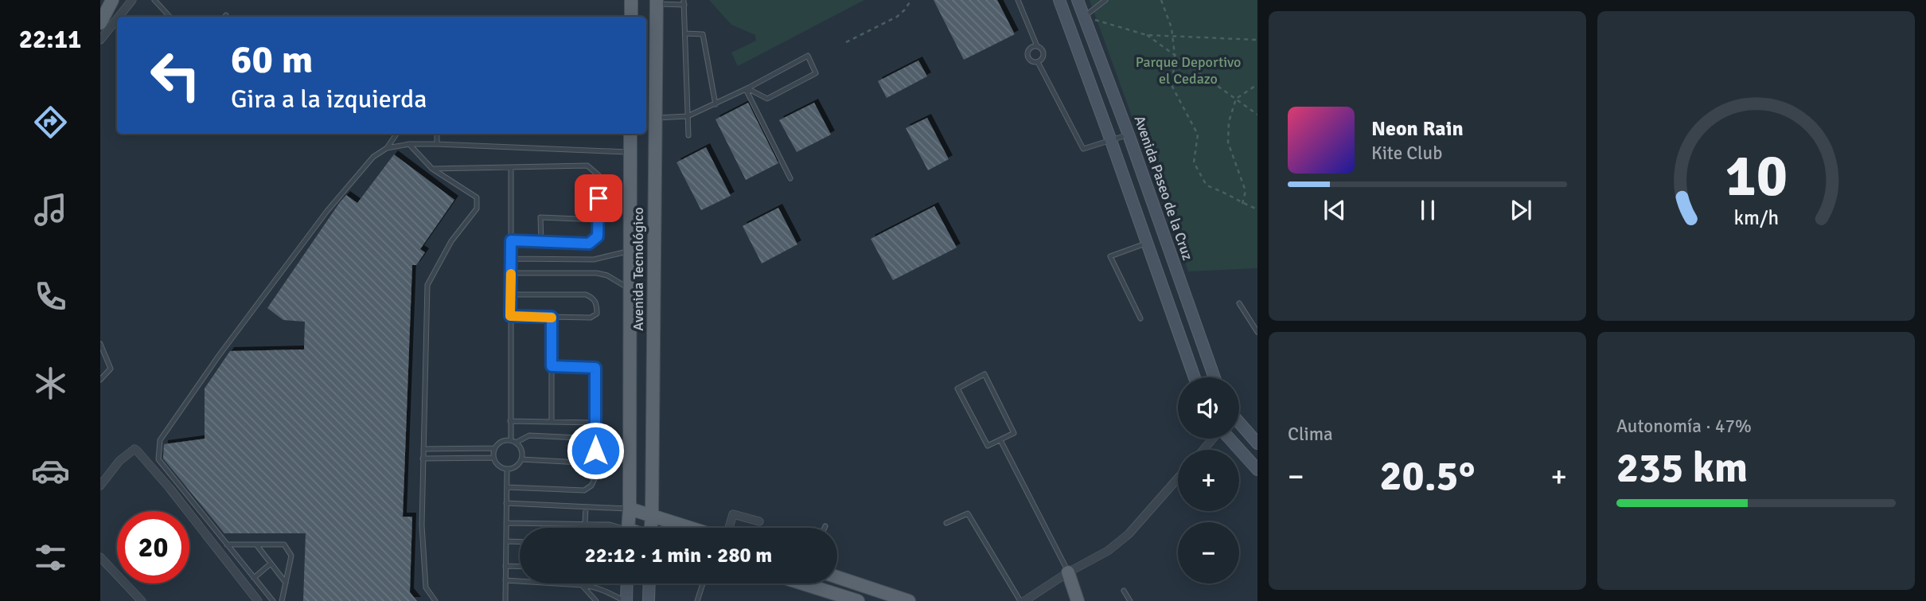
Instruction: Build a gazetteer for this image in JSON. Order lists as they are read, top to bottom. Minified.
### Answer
{"streets":{"main road":["Avenida Paseo de la Cruz","Avenida Tecnológico"]},"parks":["Parque Deportivo el Cedazo"],"page":{"tabs":"22:11","turn":["60 m","Gira a la izquierda"],"song":["Neon Rain","Kite Club"],"tile":["Clima",["Autonomía · 47%","235 km"]],"map_buttons":["+","−"],"heat":["−","20.5°","+"],"limit":"20","trip":"22:12 · 1 min · 280 m","gauge":["10","km/h"]}}
